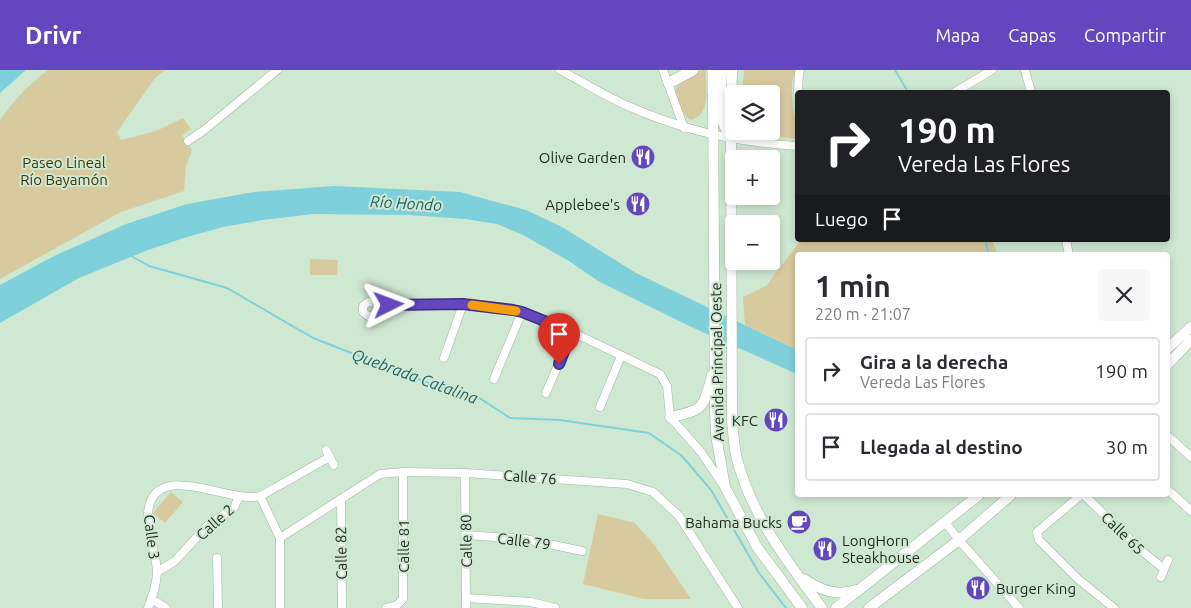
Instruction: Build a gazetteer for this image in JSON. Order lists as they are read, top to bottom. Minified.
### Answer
{"streets":{"main road":["Avenida Principal Oeste"],"street":["Calle 76","Calle 2","Calle 65","Calle 3","Calle 80","Calle 79","Calle 81","Calle 82"]},"crossings":[["Calle 76","Calle 80"],["Calle 76","Calle 81"],["Calle 76","Calle 82"],["Calle 2","Calle 3"],["Calle 80","Calle 79"]],"water":["Río Hondo","Quebrada Catalina"],"parks":["Paseo Lineal Río Bayamón"],"places":{"restaurant":["Olive Garden","Applebee's","KFC","LongHorn Steakhouse","Burger King"],"cafe":["Bahama Bucks"]},"page":{"header":"Drivr","nav":["Mapa","Capas","Compartir"],"map_buttons":["+","−"],"turn":["190 m","Vereda Las Flores"],"then":"Luego","heading":["1 min","220 m · 21:07"],"list":[{"name":"Gira a la derecha","note":"Vereda Las Flores","value":"190 m"},{"name":"Llegada al destino","value":"30 m"}]}}
